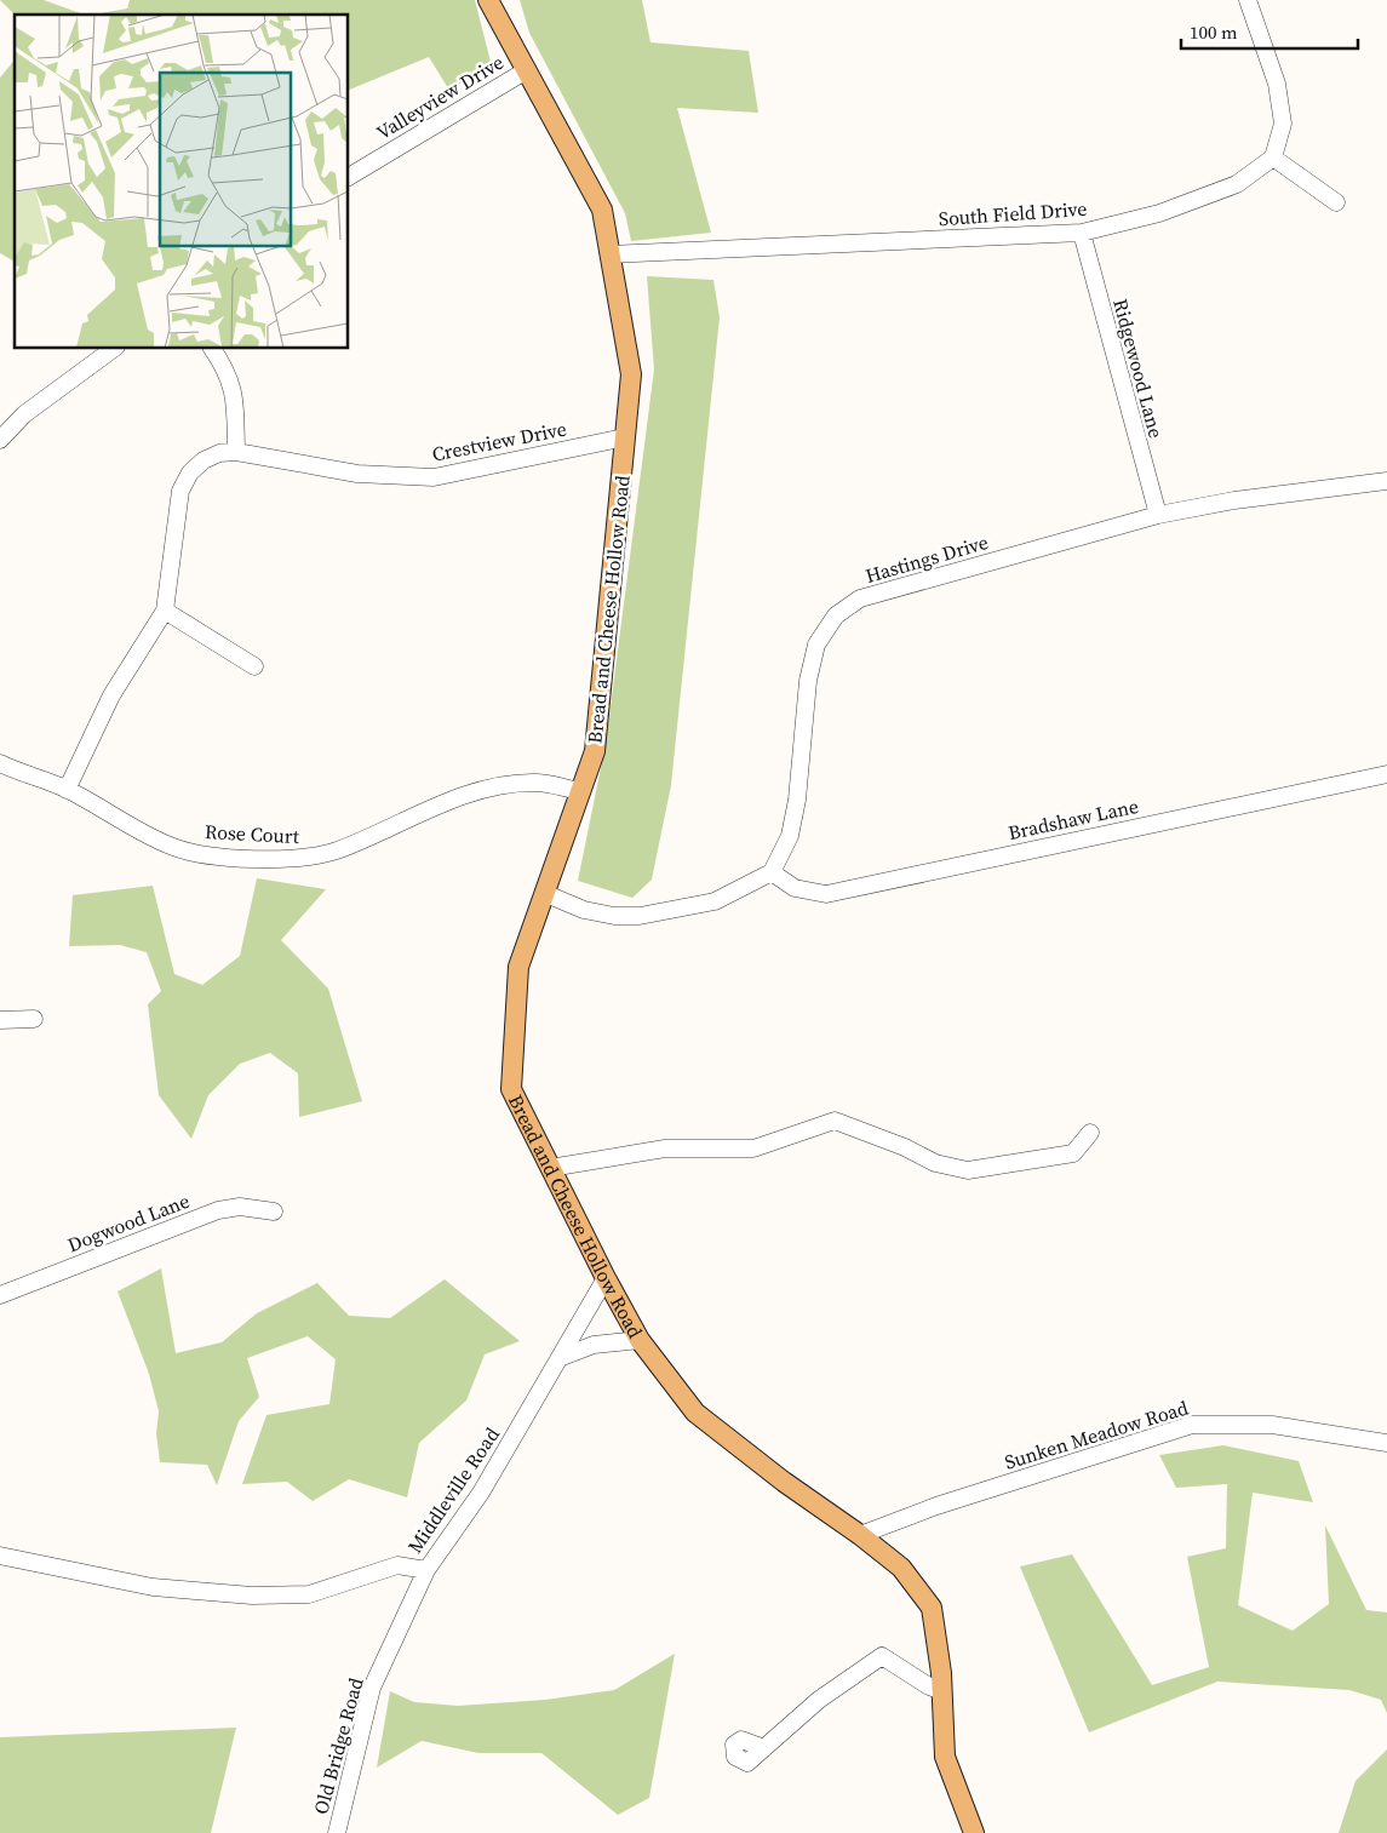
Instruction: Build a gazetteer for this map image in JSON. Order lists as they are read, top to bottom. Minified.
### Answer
{"streets":{"main road":["Bread and Cheese Hollow Road"],"street":["Valleyview Drive","South Field Drive","Ridgewood Lane","Crestview Drive","Hastings Drive","Bradshaw Lane","Rose Court","Dogwood Lane","Sunken Meadow Road","Middleville Road","Old Bridge Road"]},"crossings":[["Valleyview Drive","Bread and Cheese Hollow Road"],["South Field Drive","Ridgewood Lane"],["South Field Drive","Bread and Cheese Hollow Road"],["Ridgewood Lane","Hastings Drive"],["Crestview Drive","Bread and Cheese Hollow Road"],["Hastings Drive","Bradshaw Lane"],["Bread and Cheese Hollow Road","Rose Court"],["Bread and Cheese Hollow Road","Sunken Meadow Road"],["Bread and Cheese Hollow Road","Middleville Road"],["Middleville Road","Old Bridge Road"]],"scale_bar":"100 m"}
